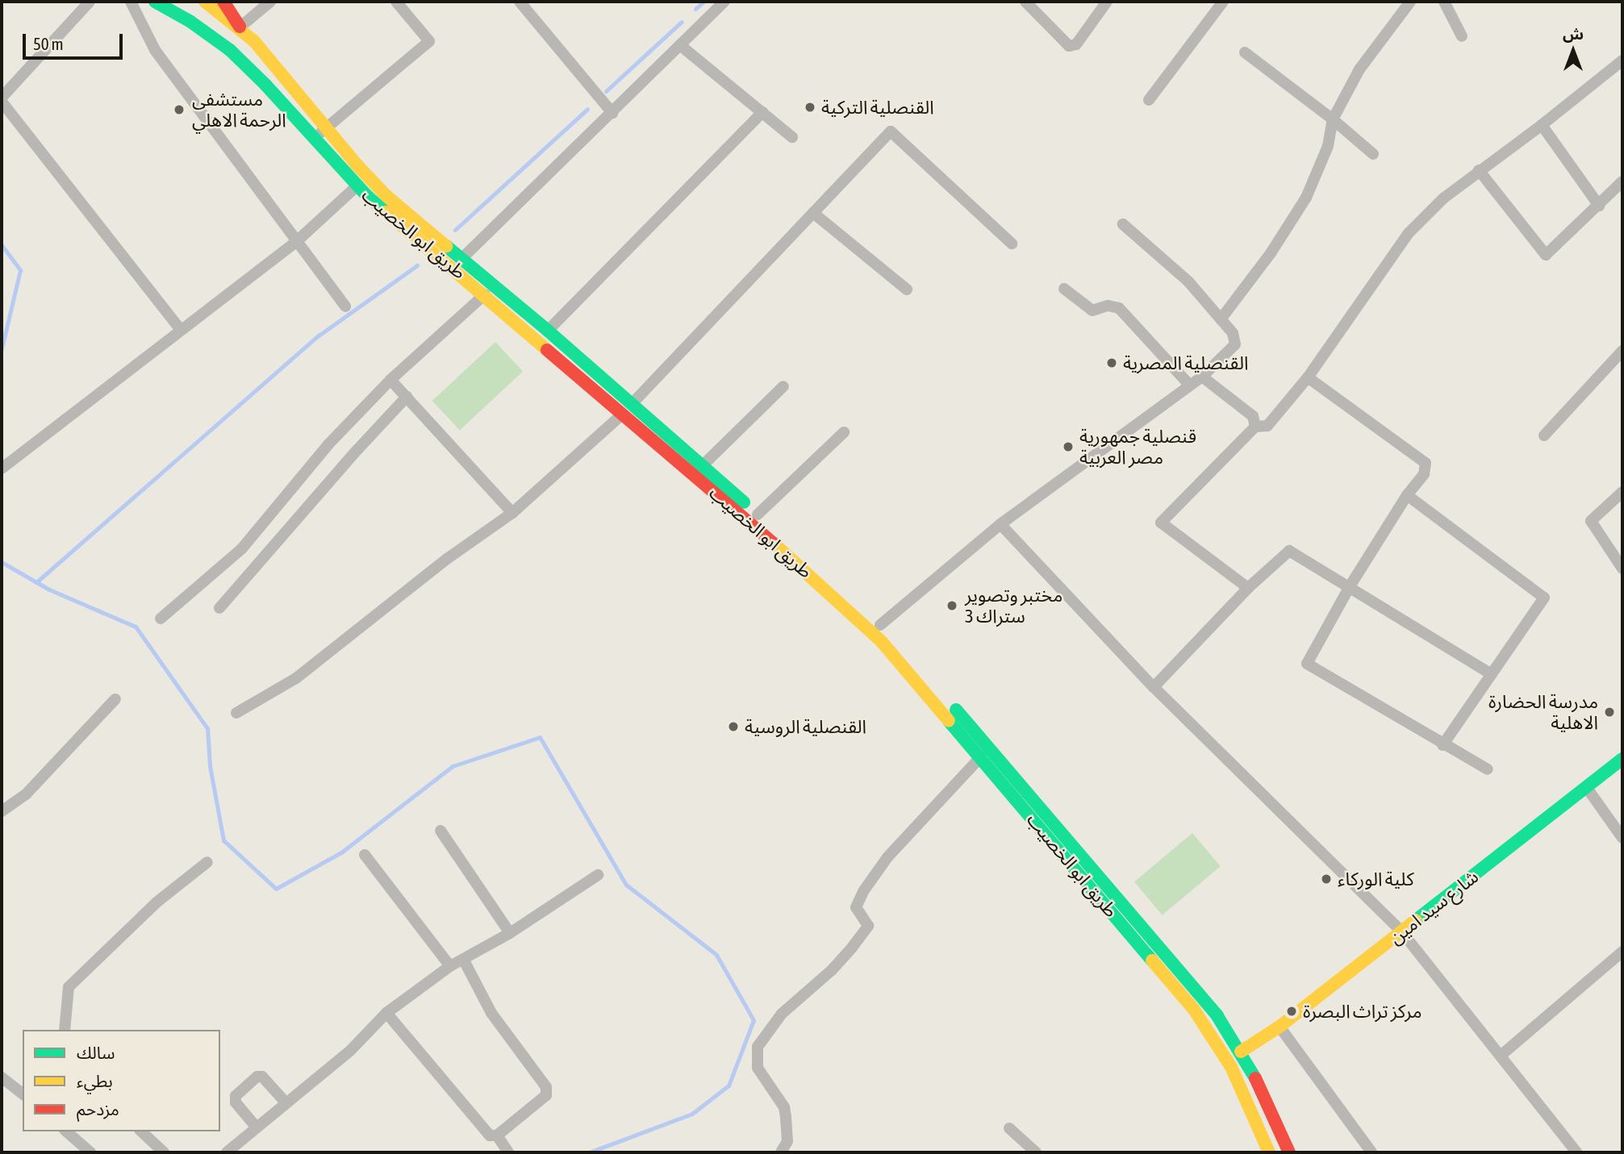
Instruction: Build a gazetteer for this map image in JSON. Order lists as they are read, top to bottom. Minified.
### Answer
{"streets":{"main road":["طريق ابو الخصيب","شارع سيد امين"]},"crossings":[["طريق ابو الخصيب","شارع سيد امين"]],"places":["القنصلية التركية","مستشفى الرحمة الاهلي","القنصلية المصرية","قنصلية جمهورية مصر العربية","مختبر وتصوير ستراك 3","مدرسة الحضارة الاهلية","القنصلية الروسية","كلية الوركاء","مركز تراث البصرة"],"legend":["سالك","بطيء","مزدحم"],"scale_bar":"50 m","north":"top"}
